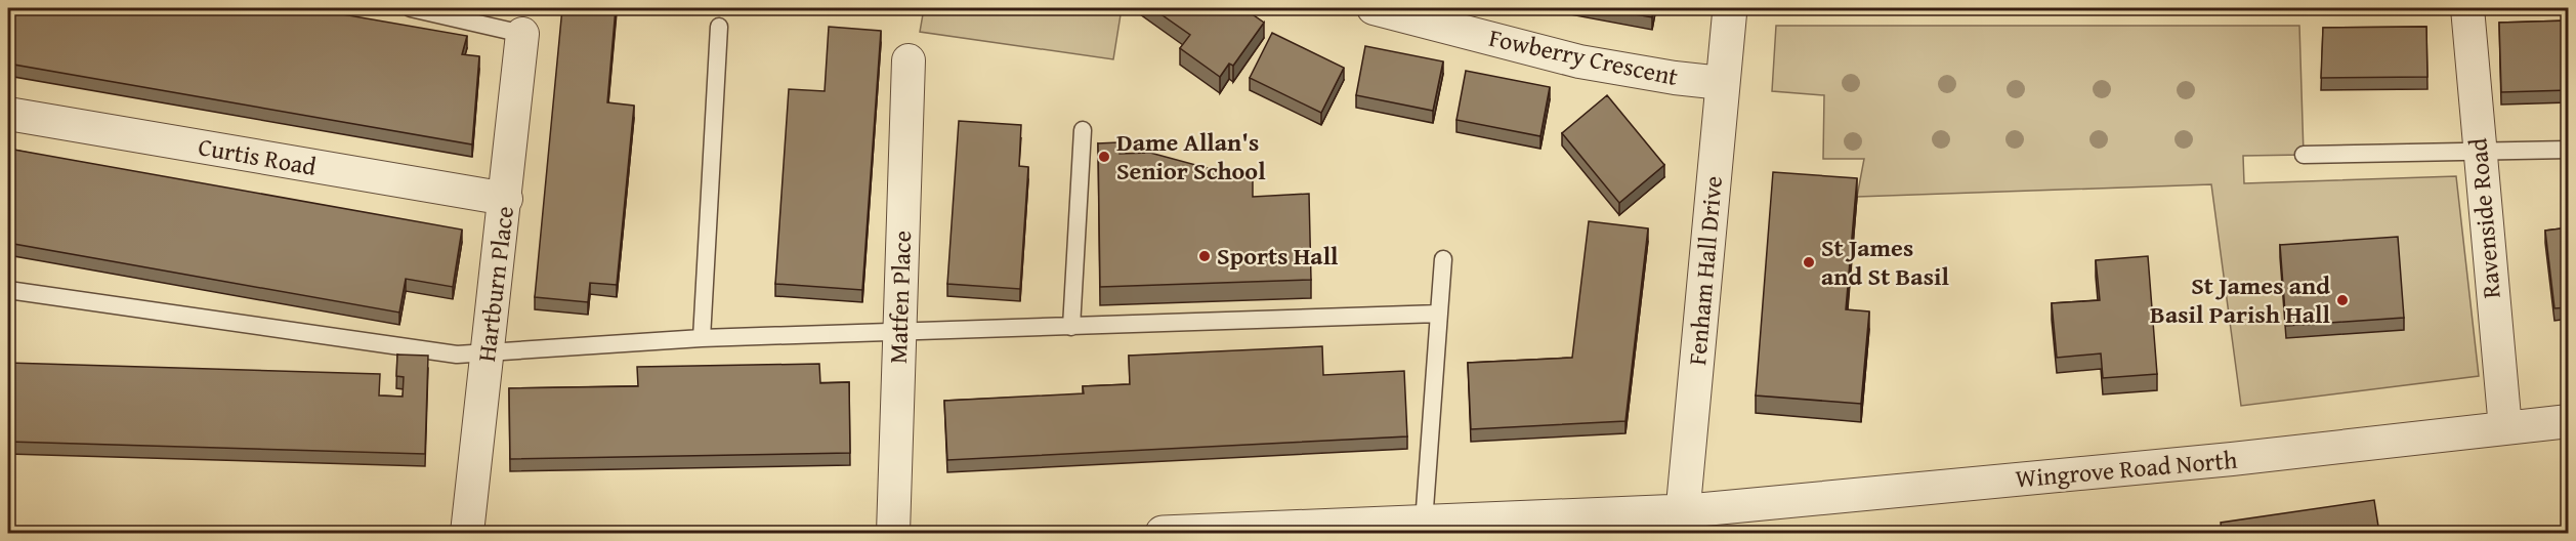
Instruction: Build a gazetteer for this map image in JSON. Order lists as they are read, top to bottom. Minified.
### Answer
{"streets":{"street":["Fowberry Crescent","Curtis Road","Ravenside Road","Fenham Hall Drive","Hartburn Place","Matfen Place","Wingrove Road North"]},"crossings":[["Fowberry Crescent","Fenham Hall Drive"],["Curtis Road","Hartburn Place"],["Ravenside Road","Wingrove Road North"],["Fenham Hall Drive","Wingrove Road North"]],"places":["Dame Allan's Senior School","Sports Hall","St James and St Basil","St James and Basil Parish Hall"]}
